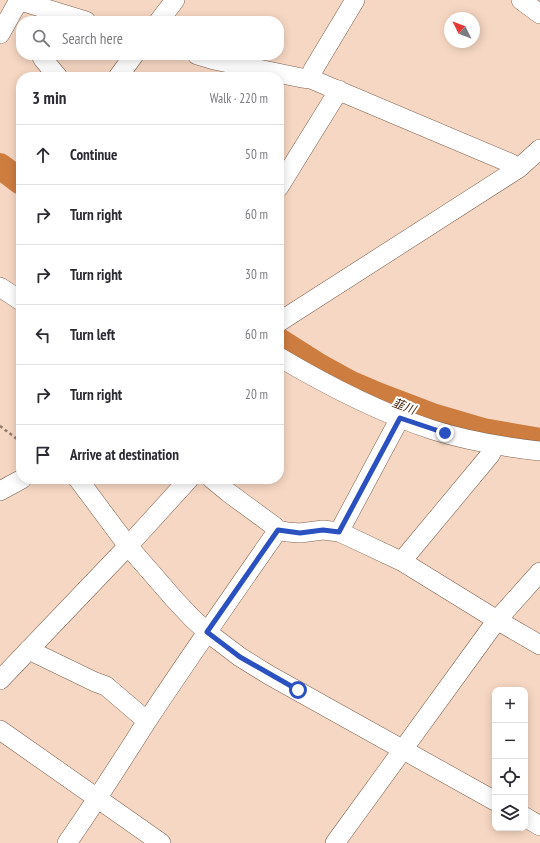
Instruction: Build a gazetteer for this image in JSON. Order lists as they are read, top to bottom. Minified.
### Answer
{"water":["韮川"],"north":"top left","page":{"search":"Search here","heading":["3 min","Walk · 220 m"],"list":[["Continue","50 m"],["Turn right","60 m"],["Turn right","30 m"],["Turn left","60 m"],["Turn right","20 m"],"Arrive at destination"],"map_buttons":["+","−"]}}
